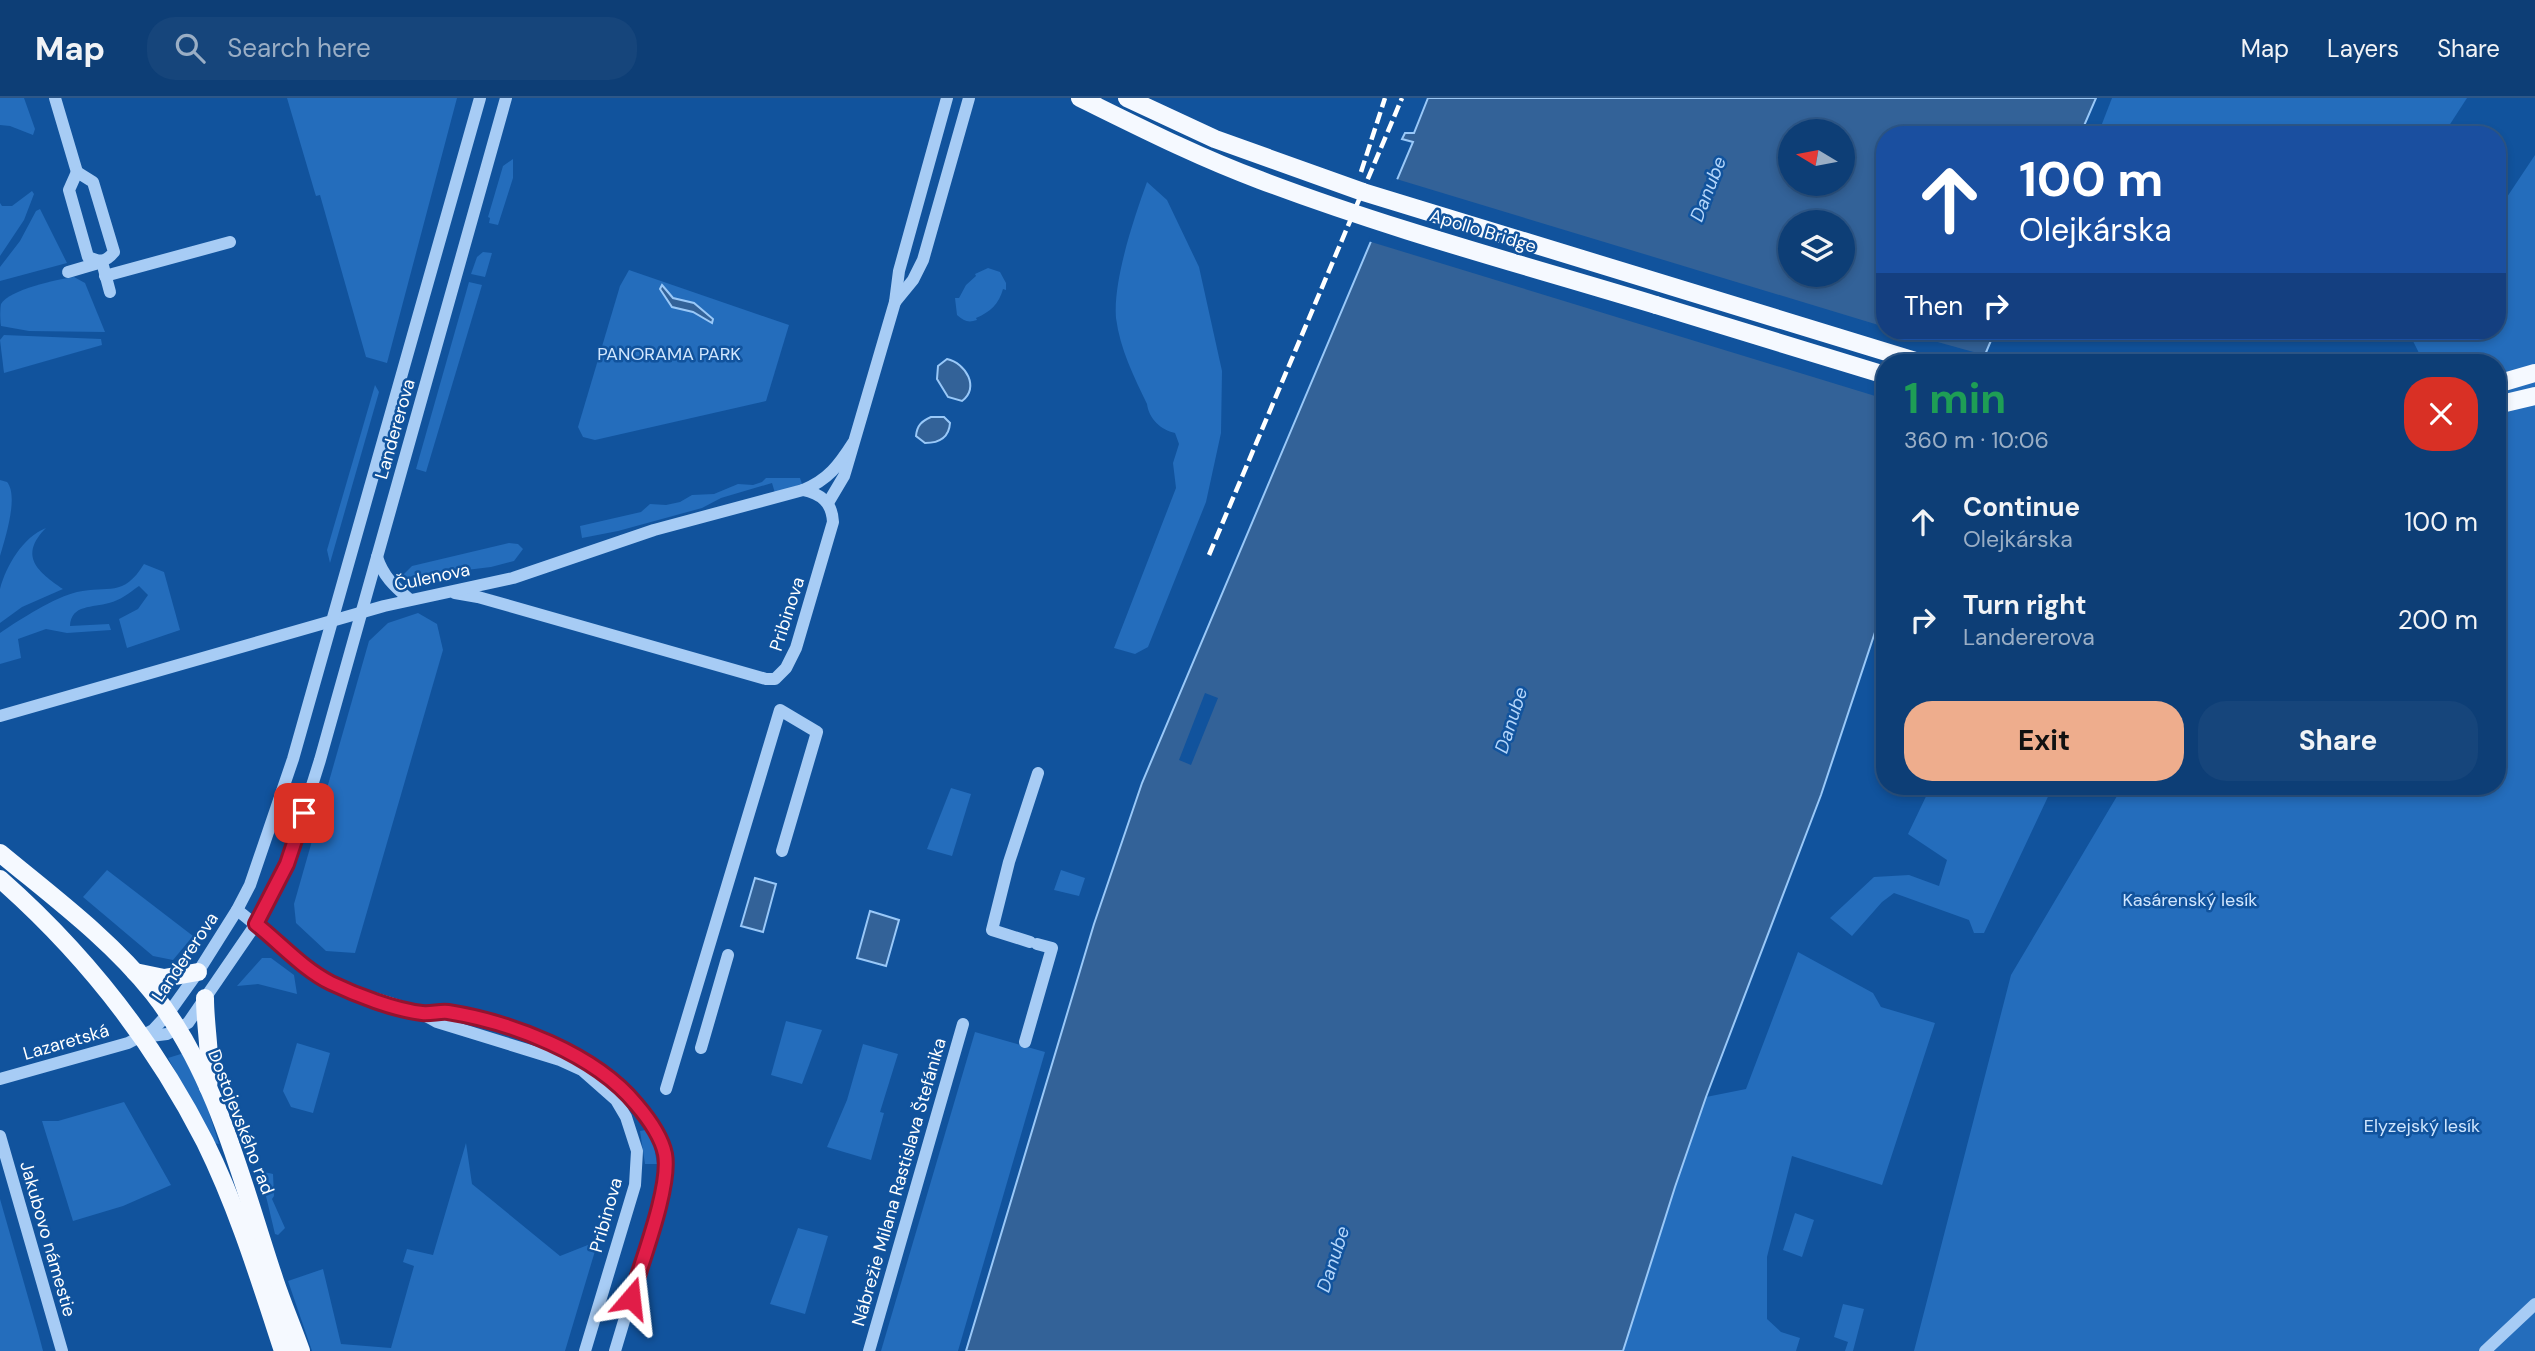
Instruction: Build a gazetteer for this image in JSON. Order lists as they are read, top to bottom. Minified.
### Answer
{"streets":{"main road":["Apollo Bridge","Dostojevského rad"],"street":["Landererova","Čulenova","Pribinova","Lazaretská","Nábrežie Milana Rastislava Štefánika","Jakubovo námestie"]},"crossings":[["Landererova","Čulenova"],["Landererova","Lazaretská"],["Landererova","Dostojevského rad"],["Čulenova","Pribinova"]],"water":["Danube"],"parks":["PANORAMA PARK","Kasárenský lesík","Elyzejský lesík"],"north":"left","page":{"header":"Map","search":"Search here","nav":["Map","Layers","Share"],"turn":["100 m","Olejkárska"],"then":"Then","heading":["1 min","360 m · 10:06"],"list":[{"name":"Continue","note":"Olejkárska","value":"100 m"},{"name":"Turn right","note":"Landererova","value":"200 m"}],"buttons":["Exit","Share"]}}
